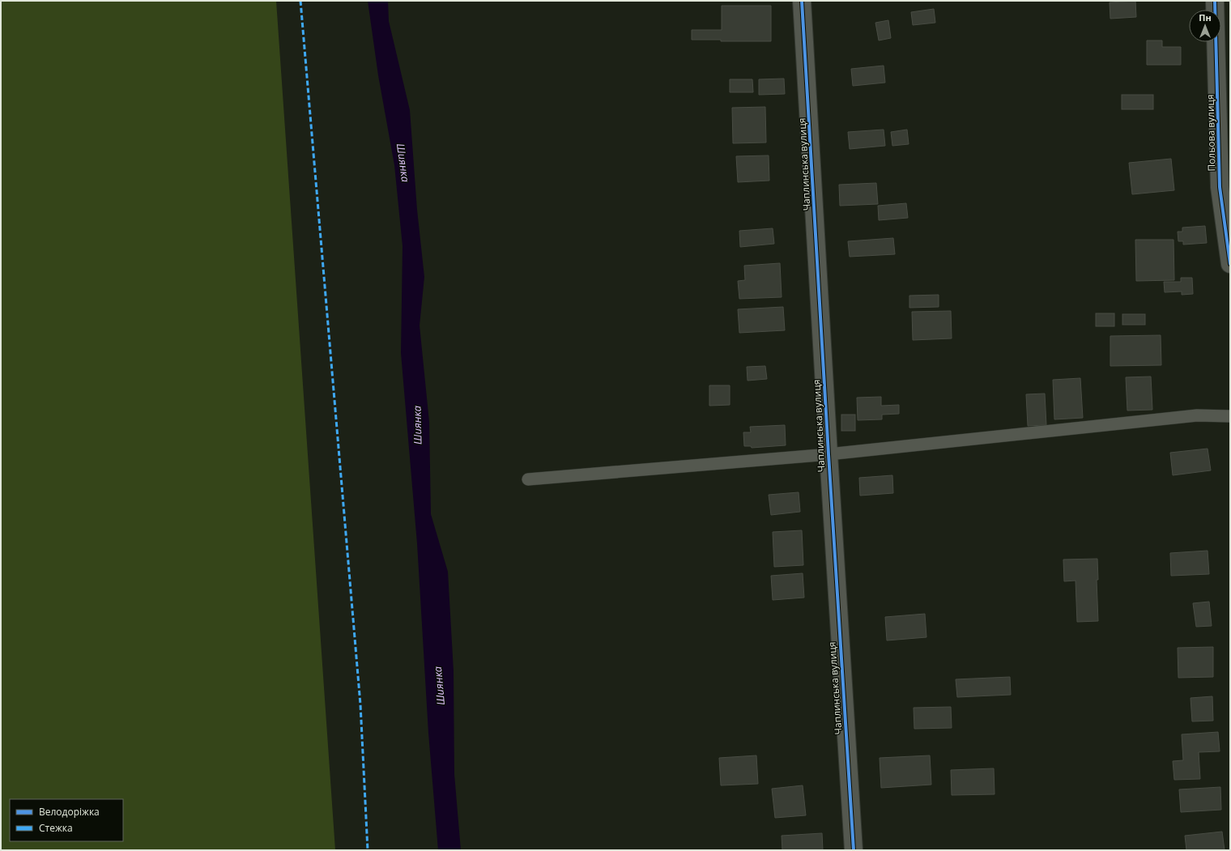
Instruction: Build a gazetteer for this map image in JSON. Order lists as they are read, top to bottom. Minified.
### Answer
{"streets":{"street":["Польова вулиця","Чаплинська вулиця"]},"water":["Шиянка"],"legend":["Велодоріжка","Стежка"],"north":"top"}
